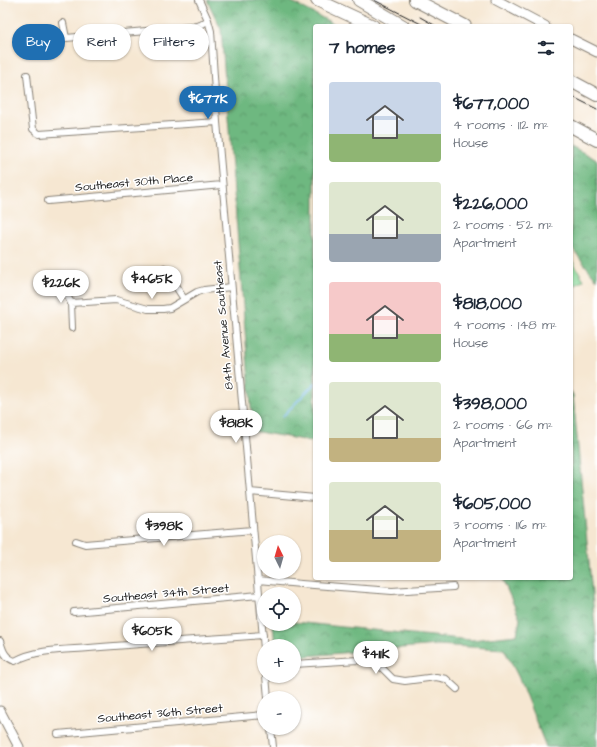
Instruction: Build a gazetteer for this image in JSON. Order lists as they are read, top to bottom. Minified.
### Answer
{"streets":{"street":["Southeast 30th Place","84th Avenue Southeast","Southeast 34th Street","Southeast 36th Street"]},"crossings":[["Southeast 30th Place","84th Avenue Southeast"]],"north":"top","page":{"chip":["Buy","Rent","Filters"],"heading":"7 homes","list":[{"name":"$677,000","note":"4 rooms · 112 m² · House"},{"name":"$226,000","note":"2 rooms · 52 m² · Apartment"},{"name":"$818,000","note":"4 rooms · 148 m² · House"},{"name":"$398,000","note":"2 rooms · 66 m² · Apartment"},{"name":"$605,000","note":"3 rooms · 116 m² · Apartment"}],"price":["$677K","$465K","$226K","$818K","$398K","$605K","$411K"],"map_buttons":["+","−"]}}
